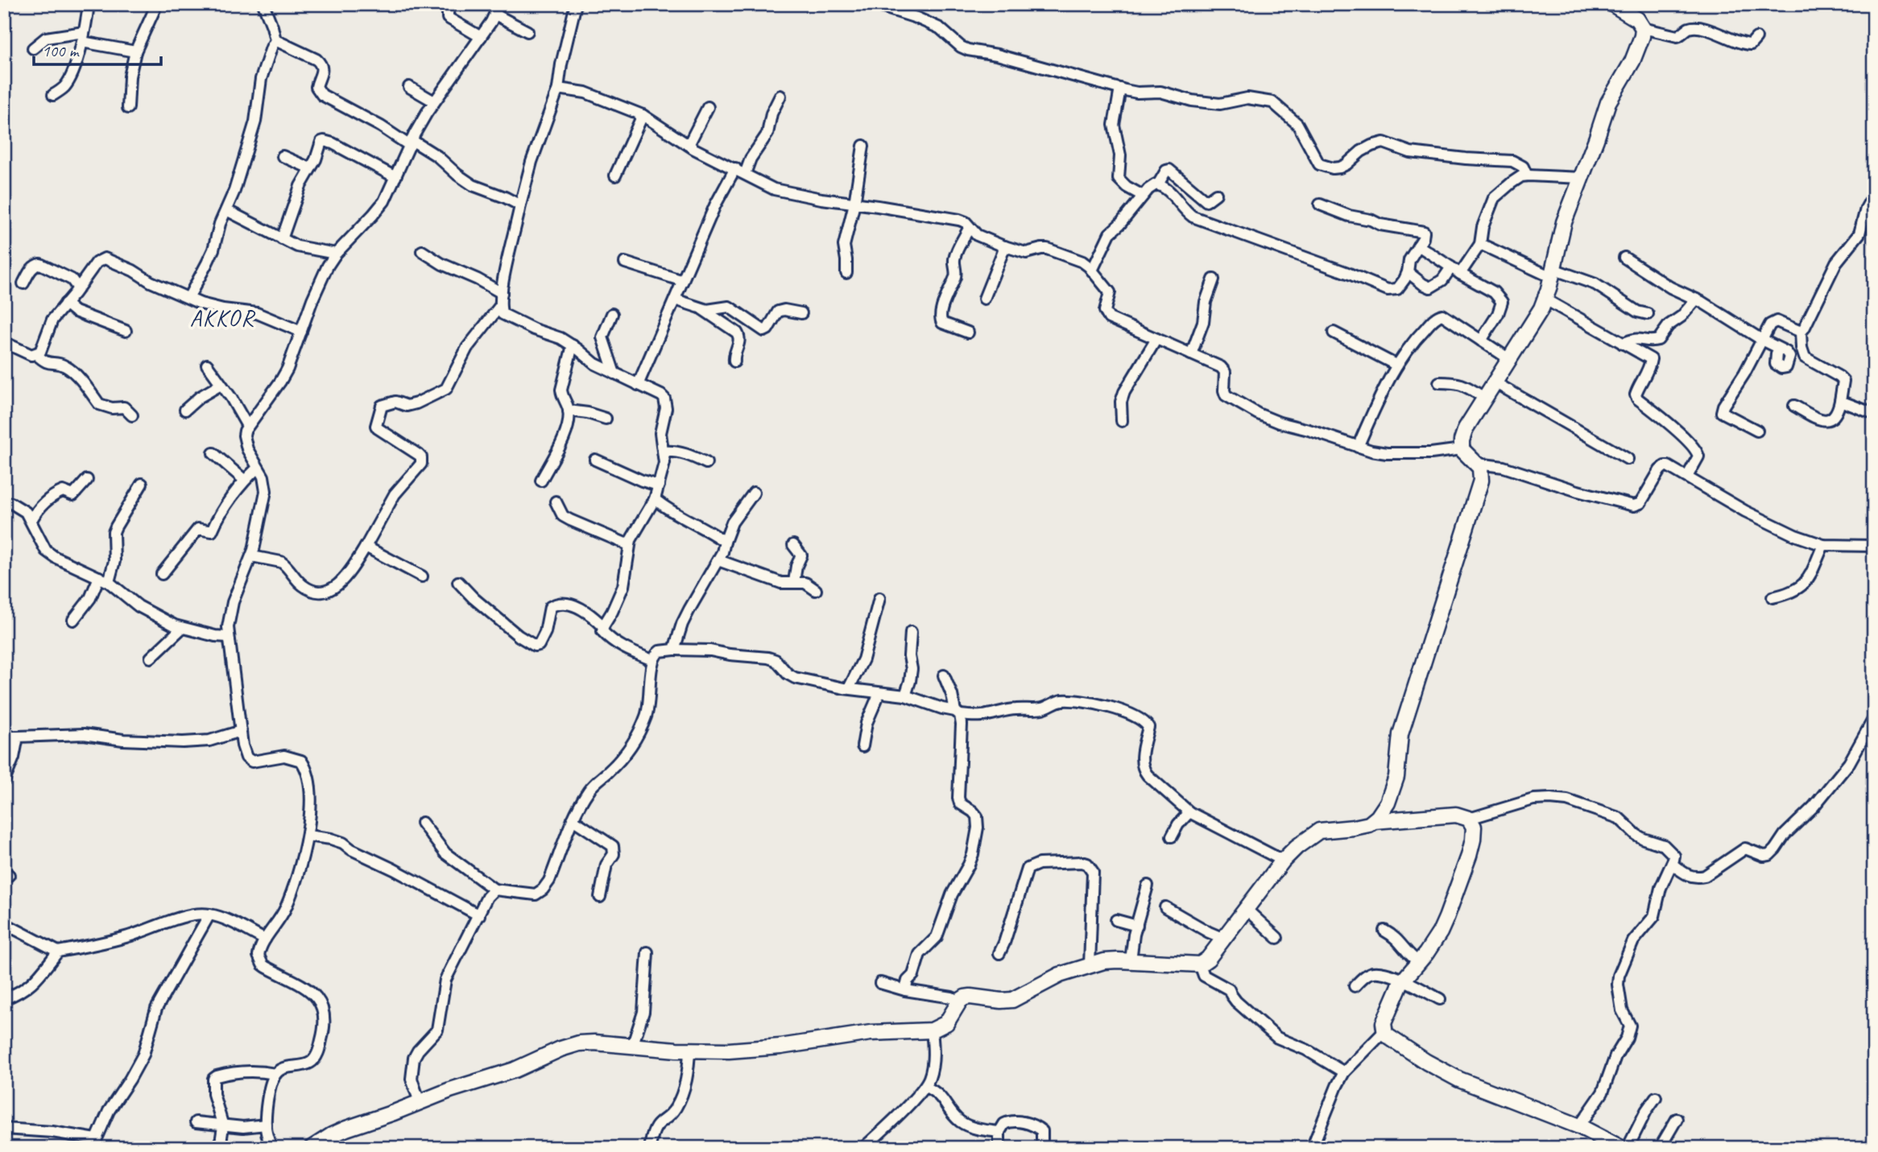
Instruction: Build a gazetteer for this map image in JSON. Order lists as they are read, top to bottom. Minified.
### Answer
{"districts":["AKKOR"],"scale_bar":"100 m"}
